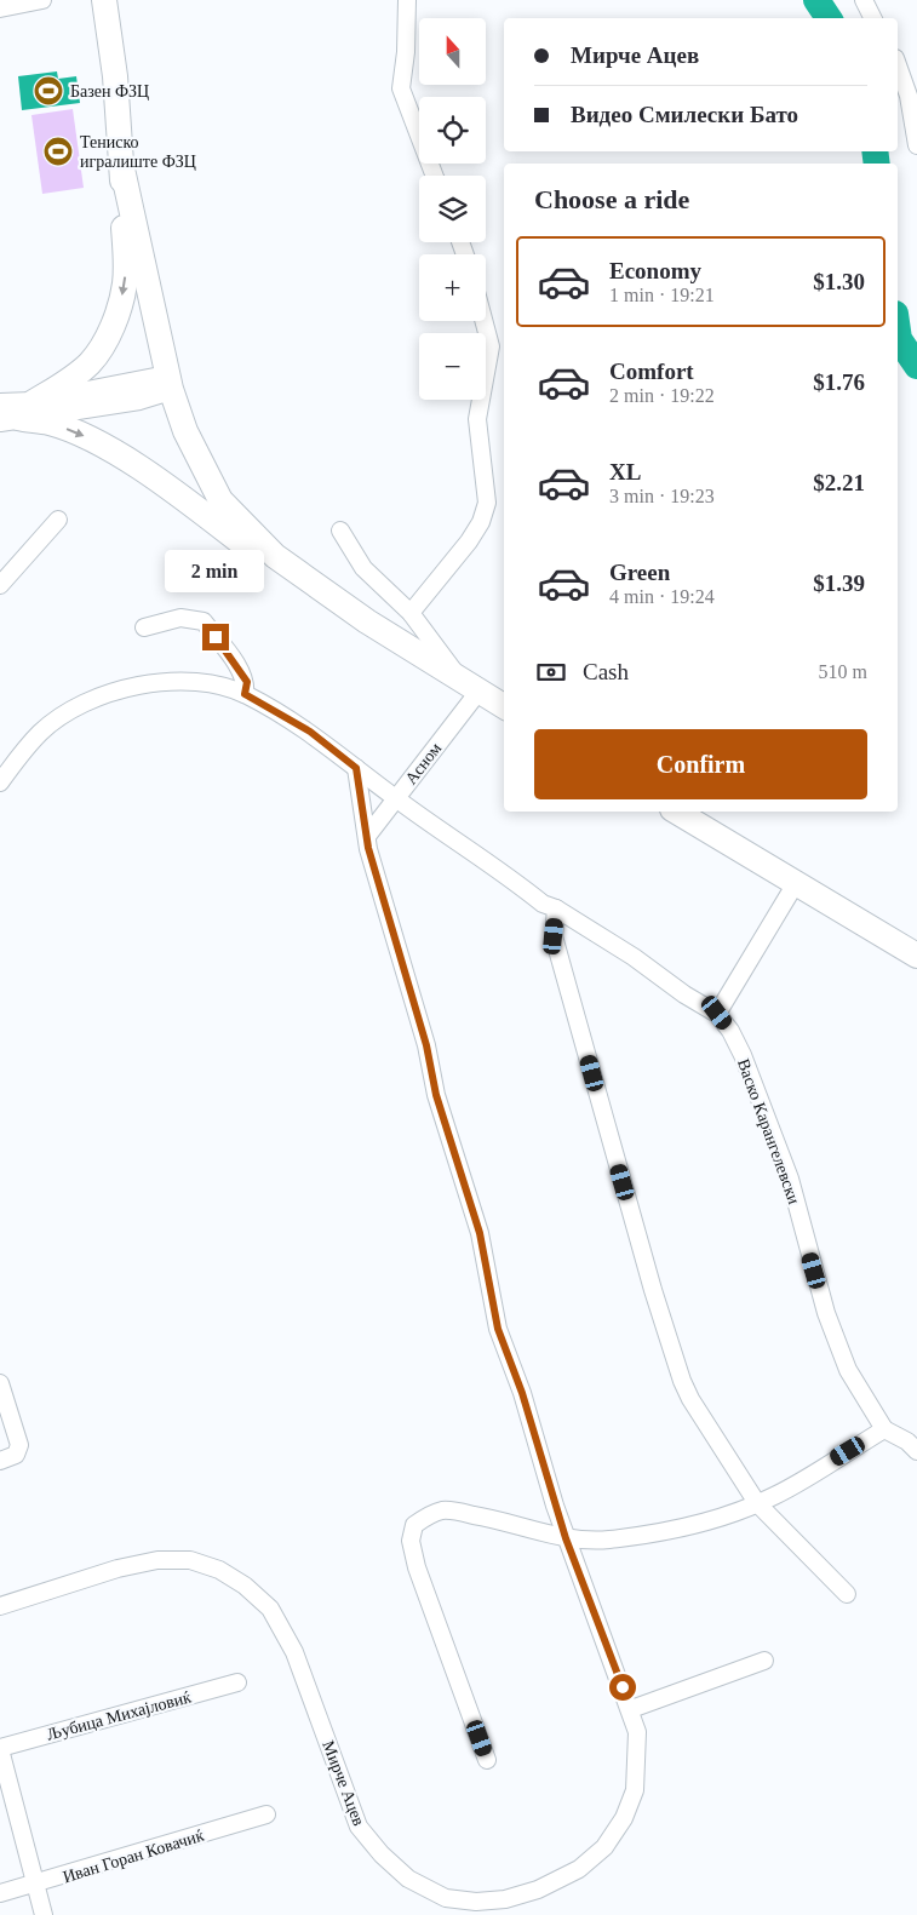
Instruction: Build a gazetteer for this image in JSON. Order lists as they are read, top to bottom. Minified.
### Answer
{"streets":{"street":["Асном","Васко Карангелевски","Љубица Михајловиќ","Мирче Ацев","Иван Горан Ковачиќ"]},"crossings":[["Асном","Васко Карангелевски"]],"places":{"sports":["Базен ФЗЦ","Тениско игралиште ФЗЦ"]},"north":"top","page":{"map_buttons":["+","−"],"banner":["Мирче Ацев","Видео Смилески Бато"],"heading":"Choose a ride","list":[{"name":"Economy","note":"1 min · 19:21","value":"$1.30"},{"name":"Comfort","note":"2 min · 19:22","value":"$1.76"},{"name":"XL","note":"3 min · 19:23","value":"$2.21"},{"name":"Green","note":"4 min · 19:24","value":"$1.39"}],"bubble":"2 min","pay":["Cash","510 m"],"buttons":"Confirm"}}
